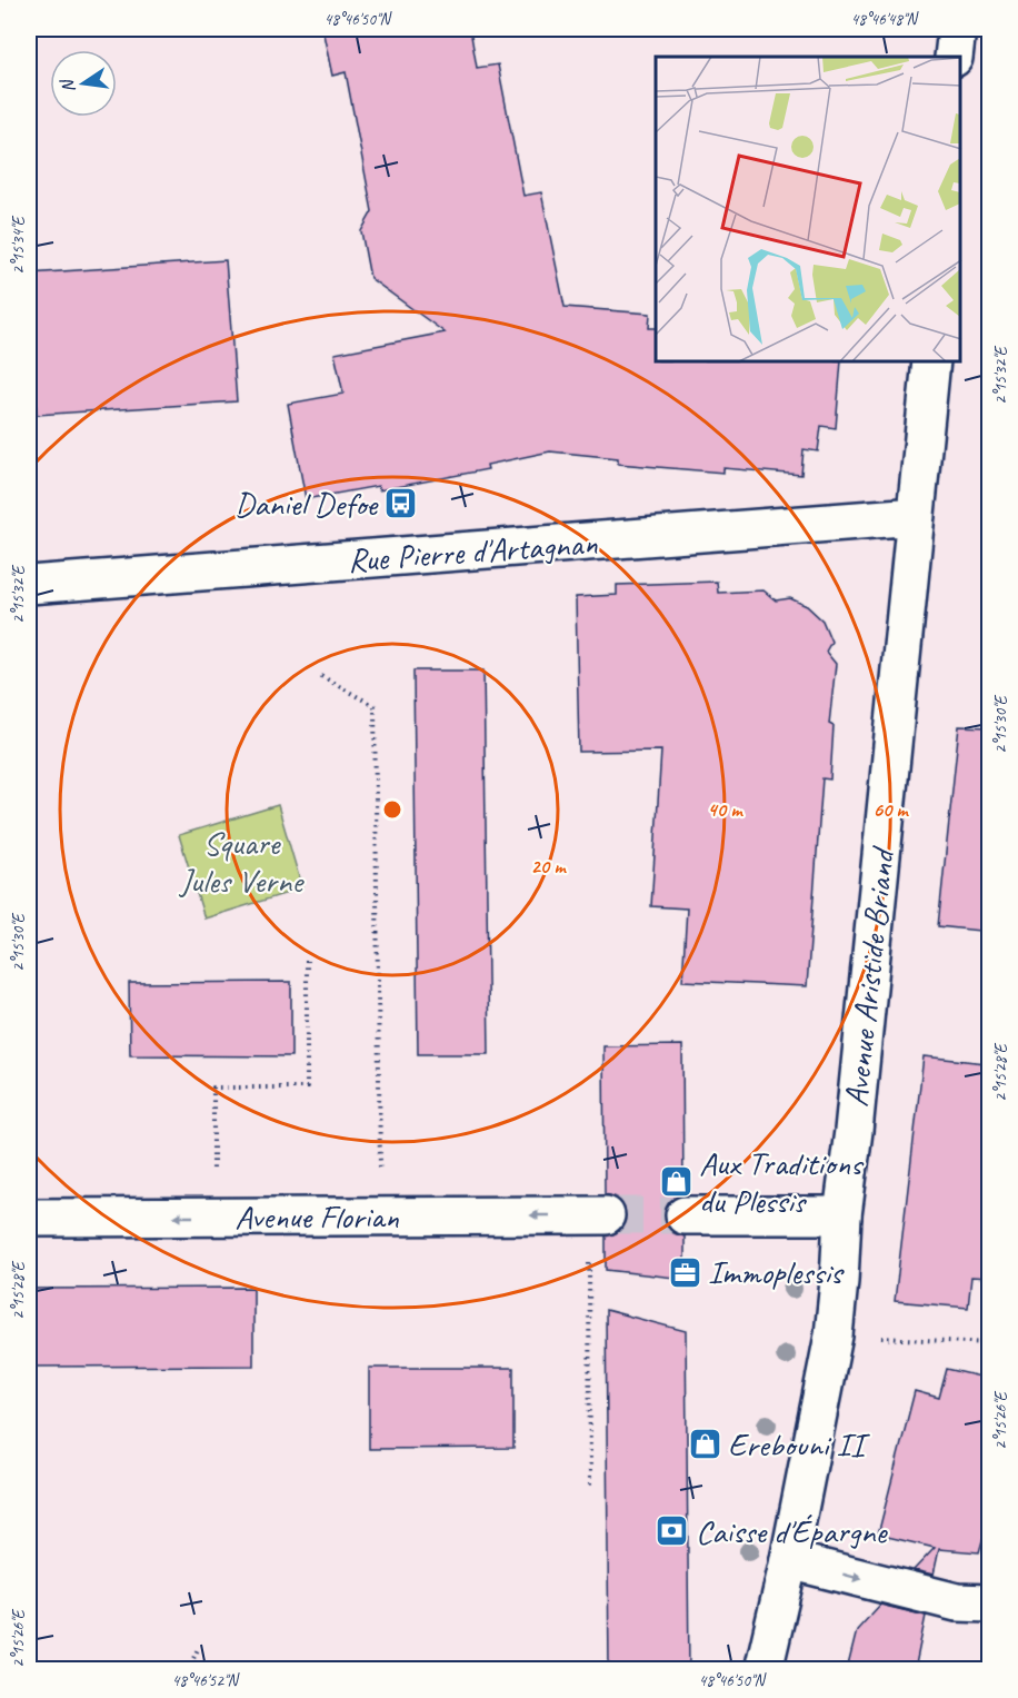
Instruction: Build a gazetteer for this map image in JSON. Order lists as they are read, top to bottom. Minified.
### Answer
{"streets":{"street":["Rue Pierre d'Artagnan","Avenue Aristide Briand","Avenue Florian"]},"crossings":[["Rue Pierre d'Artagnan","Avenue Aristide Briand"]],"one_way":["Avenue Florian"],"parks":["Square Jules Verne"],"places":{"bus stop":["Daniel Defoe"],"shop":["Aux Traditions du Plessis","Erebouni II"],"office":["Immoplessis"],"bank":["Caisse d'Épargne"]},"north":"left","coordinates":["48°46'50\"N","48°46'48\"N","2°15'34\"E","2°15'32\"E","2°15'30\"E","2°15'28\"E","2°15'26\"E","48°46'52\"N"],"rings":["40 m","60 m","20 m"]}
